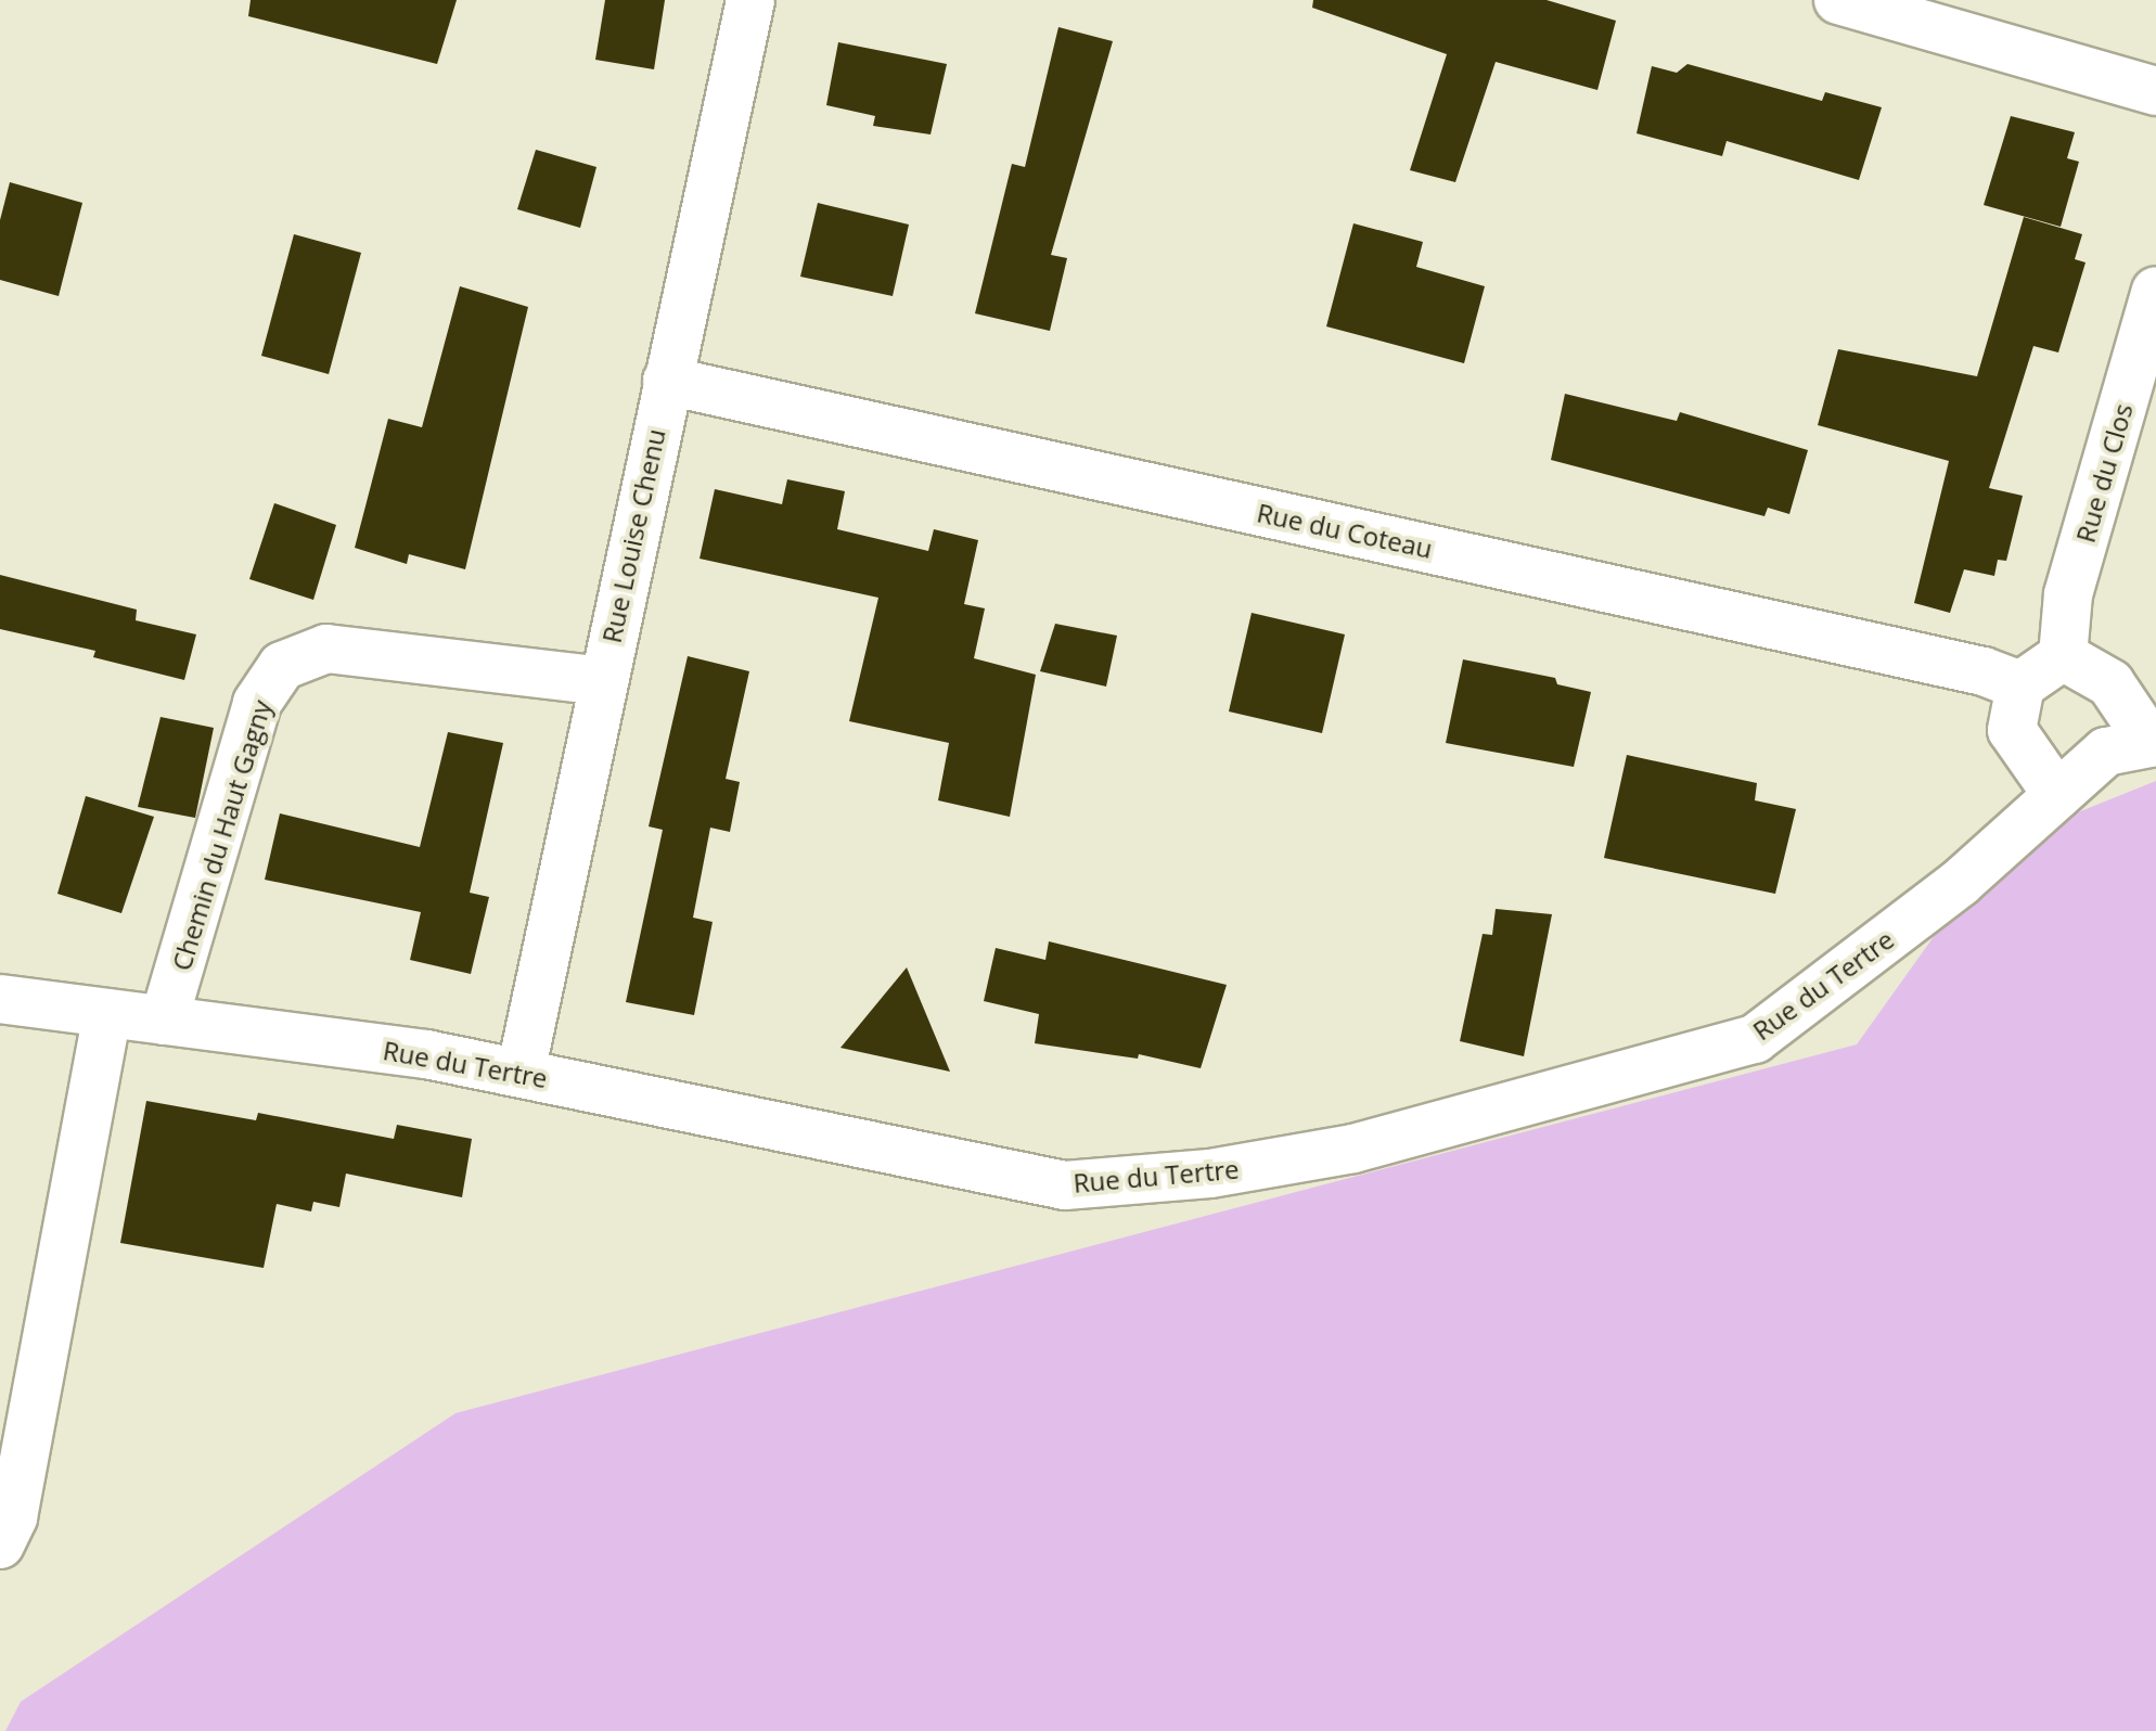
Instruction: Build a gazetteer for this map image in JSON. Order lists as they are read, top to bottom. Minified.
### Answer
{"streets":{"street":["Rue du Clos","Rue du Coteau","Rue Louise Chenu","Chemin du Haut Gagny","Rue du Tertre"]},"crossings":[["Rue du Coteau","Rue Louise Chenu"],["Rue Louise Chenu","Chemin du Haut Gagny"],["Rue Louise Chenu","Rue du Tertre"],["Chemin du Haut Gagny","Rue du Tertre"]]}
